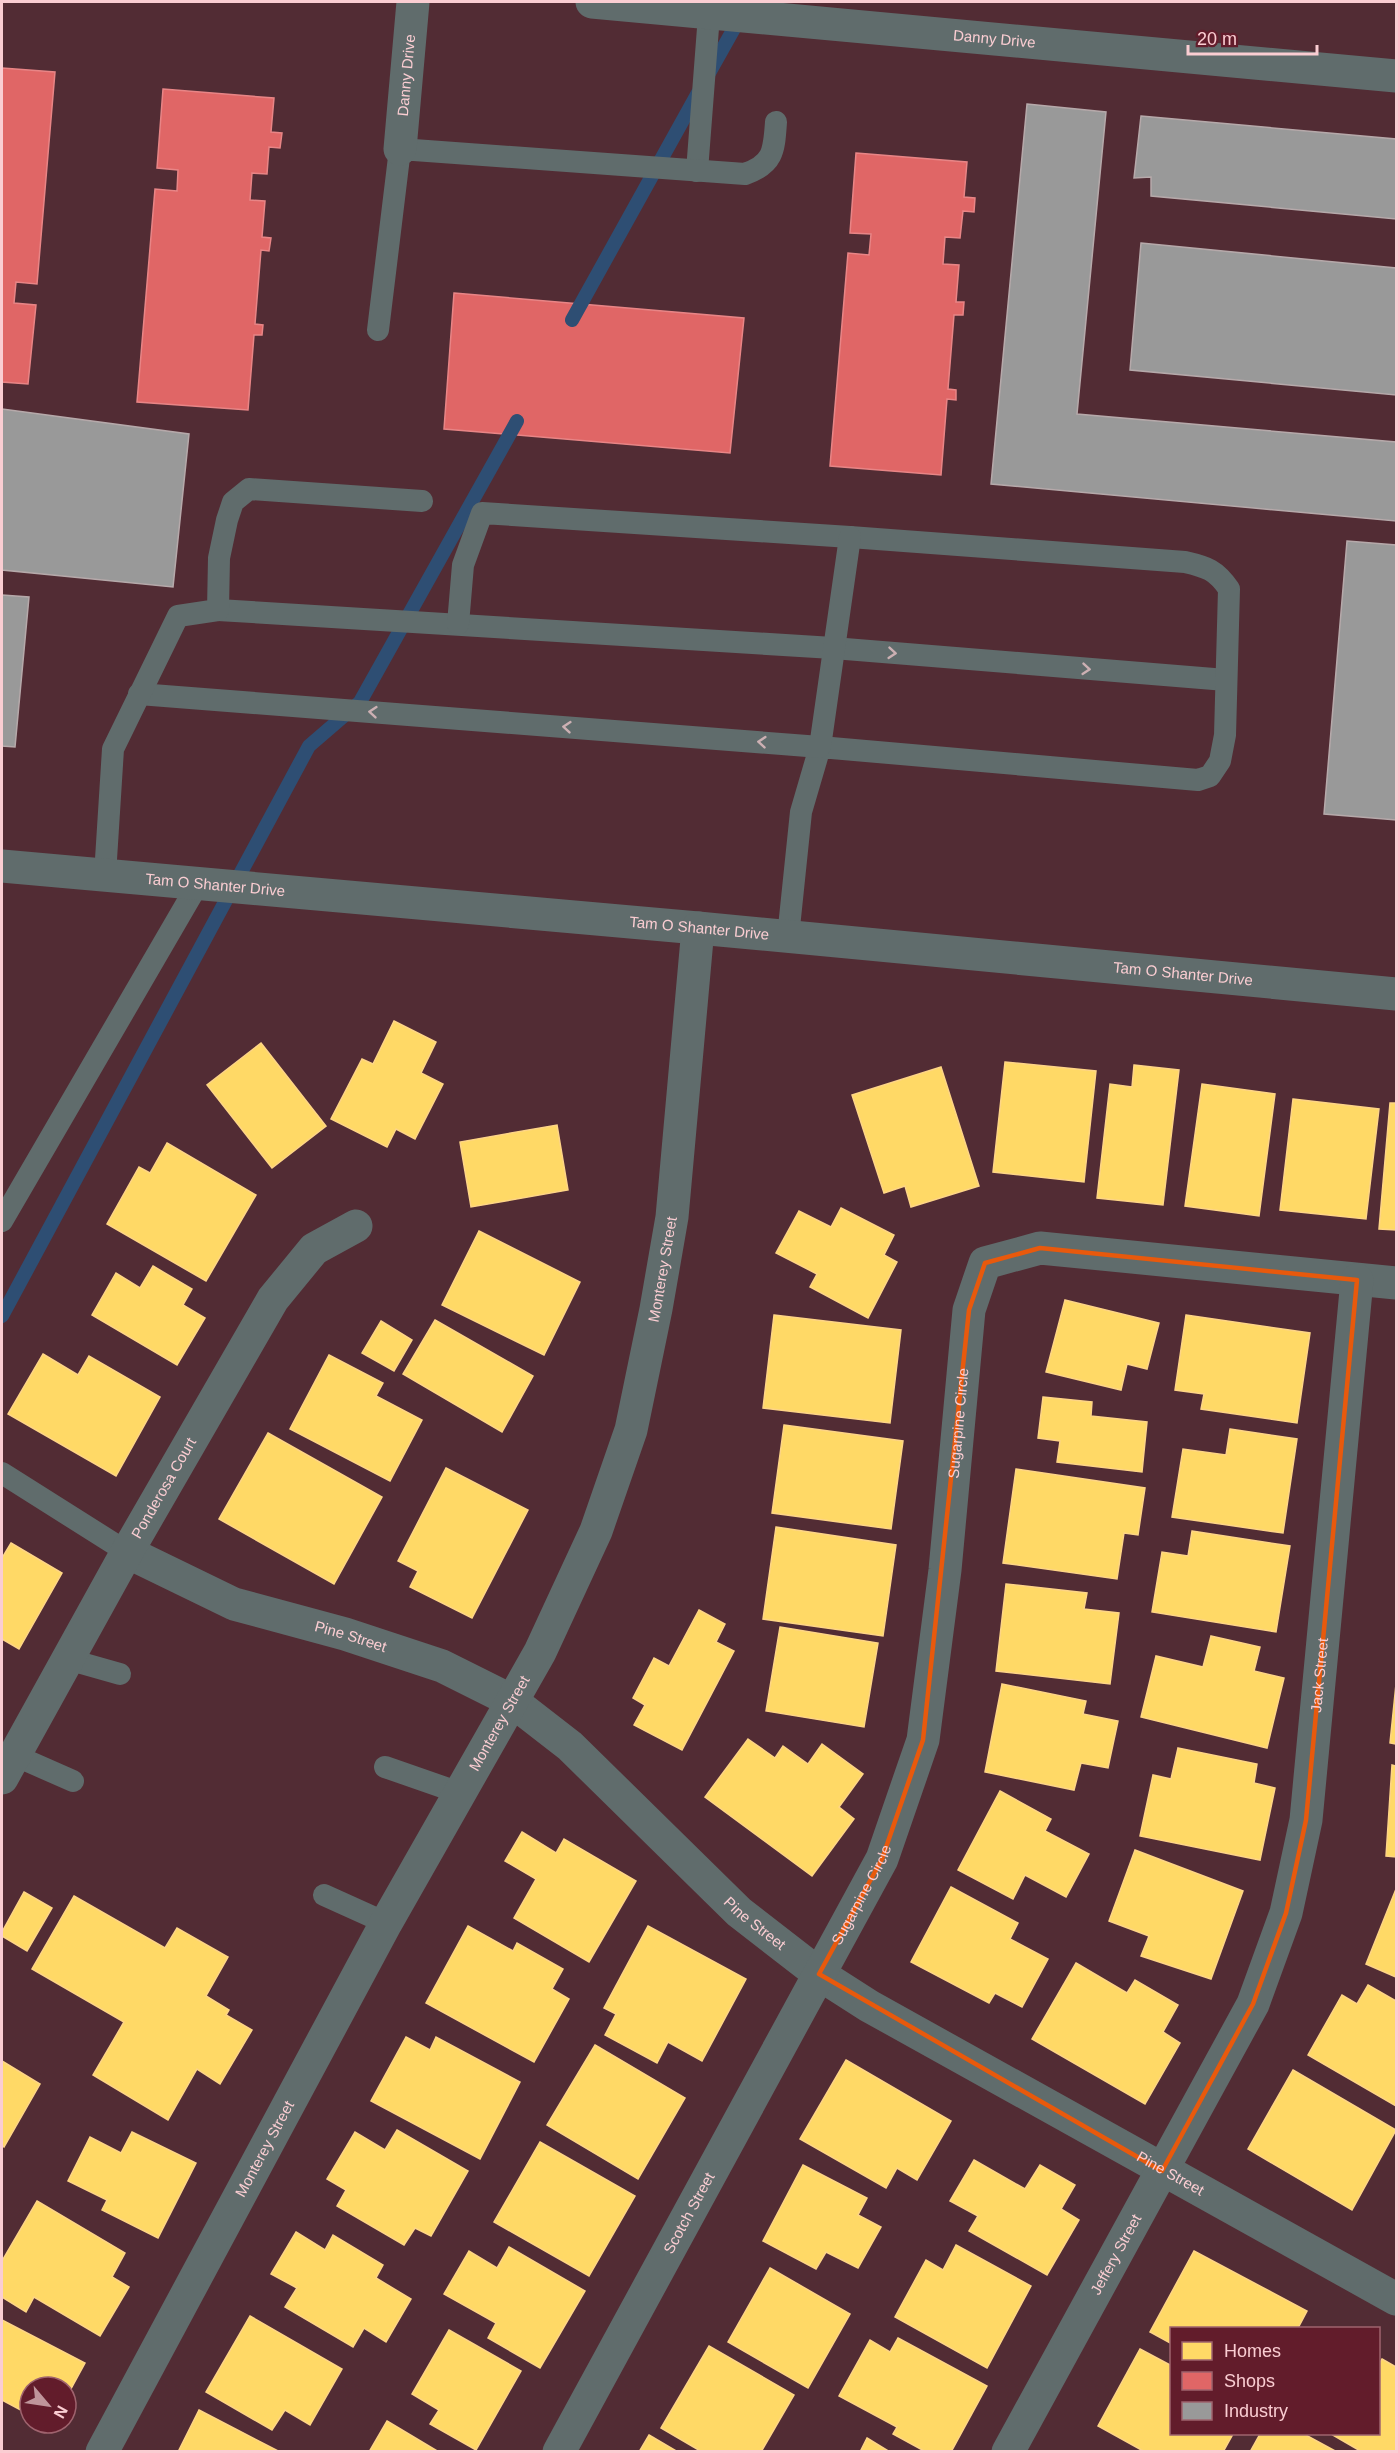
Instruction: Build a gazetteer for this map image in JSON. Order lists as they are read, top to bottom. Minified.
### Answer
{"streets":{"street":["Danny Drive","Tam O Shanter Drive","Monterey Street","Sugarpine Circle","Ponderosa Court","Pine Street","Jack Street","Scotch Street","Jeffery Street"]},"crossings":[["Tam O Shanter Drive","Monterey Street"],["Monterey Street","Pine Street"],["Sugarpine Circle","Pine Street"],["Sugarpine Circle","Jack Street"],["Sugarpine Circle","Scotch Street"],["Ponderosa Court","Pine Street"],["Pine Street","Scotch Street"],["Pine Street","Jeffery Street"],["Jack Street","Jeffery Street"]],"legend":["Homes","Shops","Industry"],"scale_bar":"20 m","north":"bottom right"}
